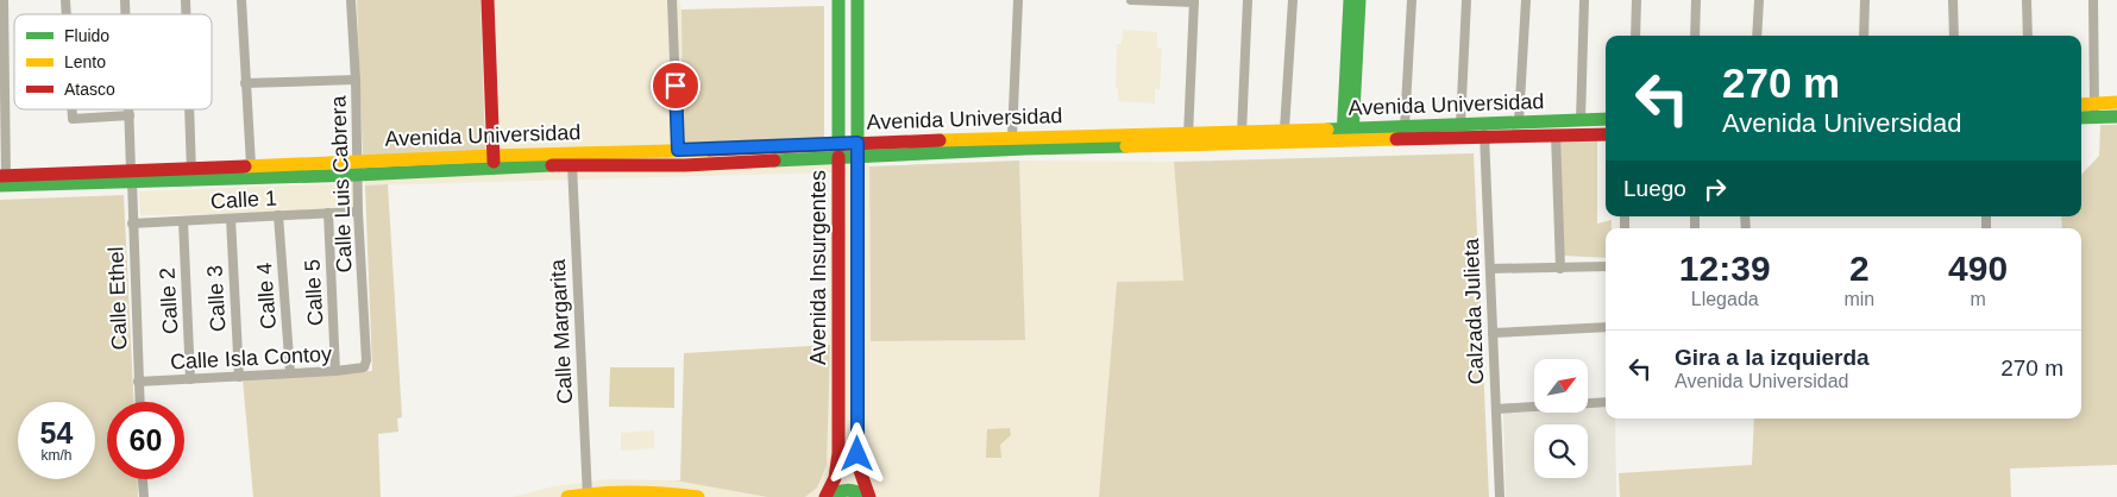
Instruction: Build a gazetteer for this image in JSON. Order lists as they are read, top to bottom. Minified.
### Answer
{"streets":{"main road":["Avenida Universidad","Avenida Insurgentes"],"street":["Calle Luis Cabrera","Calle 1","Calle 5","Calle 4","Calle Ethel","Calle 3","Calle 2","Calzada Julieta","Calle Margarita","Calle Isla Contoy"]},"crossings":[["Avenida Universidad","Calle Luis Cabrera"],["Avenida Universidad","Avenida Insurgentes"],["Avenida Universidad","Calle Ethel"],["Avenida Universidad","Calzada Julieta"],["Avenida Universidad","Calle Margarita"],["Calle Luis Cabrera","Calle 1"],["Calle Luis Cabrera","Calle Isla Contoy"],["Calle 1","Calle 5"],["Calle 1","Calle 4"],["Calle 1","Calle Ethel"],["Calle 1","Calle 3"],["Calle 1","Calle 2"],["Calle 5","Calle Isla Contoy"],["Calle 4","Calle Isla Contoy"],["Calle Ethel","Calle Isla Contoy"],["Calle 3","Calle Isla Contoy"],["Calle 2","Calle Isla Contoy"]],"legend":["Fluido","Lento","Atasco"],"north":"top right","page":{"turn":["270 m","Avenida Universidad"],"then":"Luego","eta":["12:39","Llegada","2","min","490","m"],"list":[{"name":"Gira a la izquierda","note":"Avenida Universidad","value":"270 m"}],"speed":"54 km/h","limit":"60"}}
